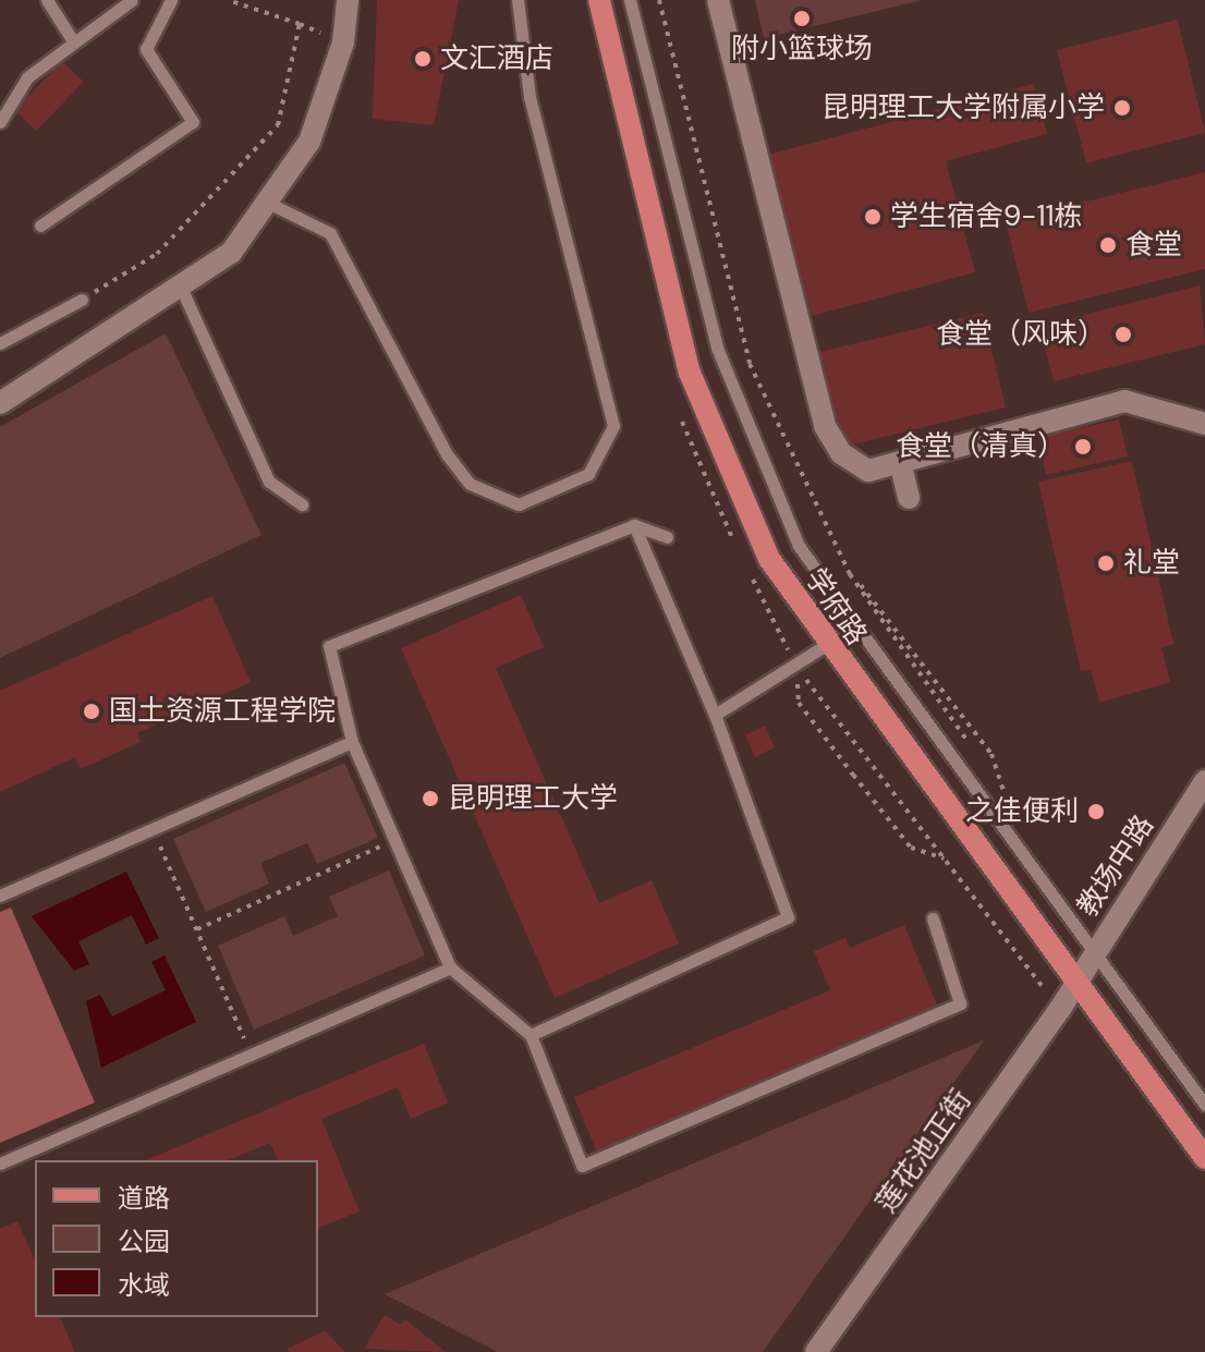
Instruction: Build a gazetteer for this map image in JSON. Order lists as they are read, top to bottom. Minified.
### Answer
{"streets":{"main road":["学府路"],"street":["教场中路","莲花池正街"]},"crossings":[["学府路","教场中路"],["学府路","莲花池正街"],["教场中路","莲花池正街"]],"places":["附小篮球场","文汇酒店","昆明理工大学附属小学","学生宿舍9-11栋","食堂","食堂（风味）","食堂（清真）","礼堂","国土资源工程学院","昆明理工大学","之佳便利"],"legend":["道路","公园","水域"]}
